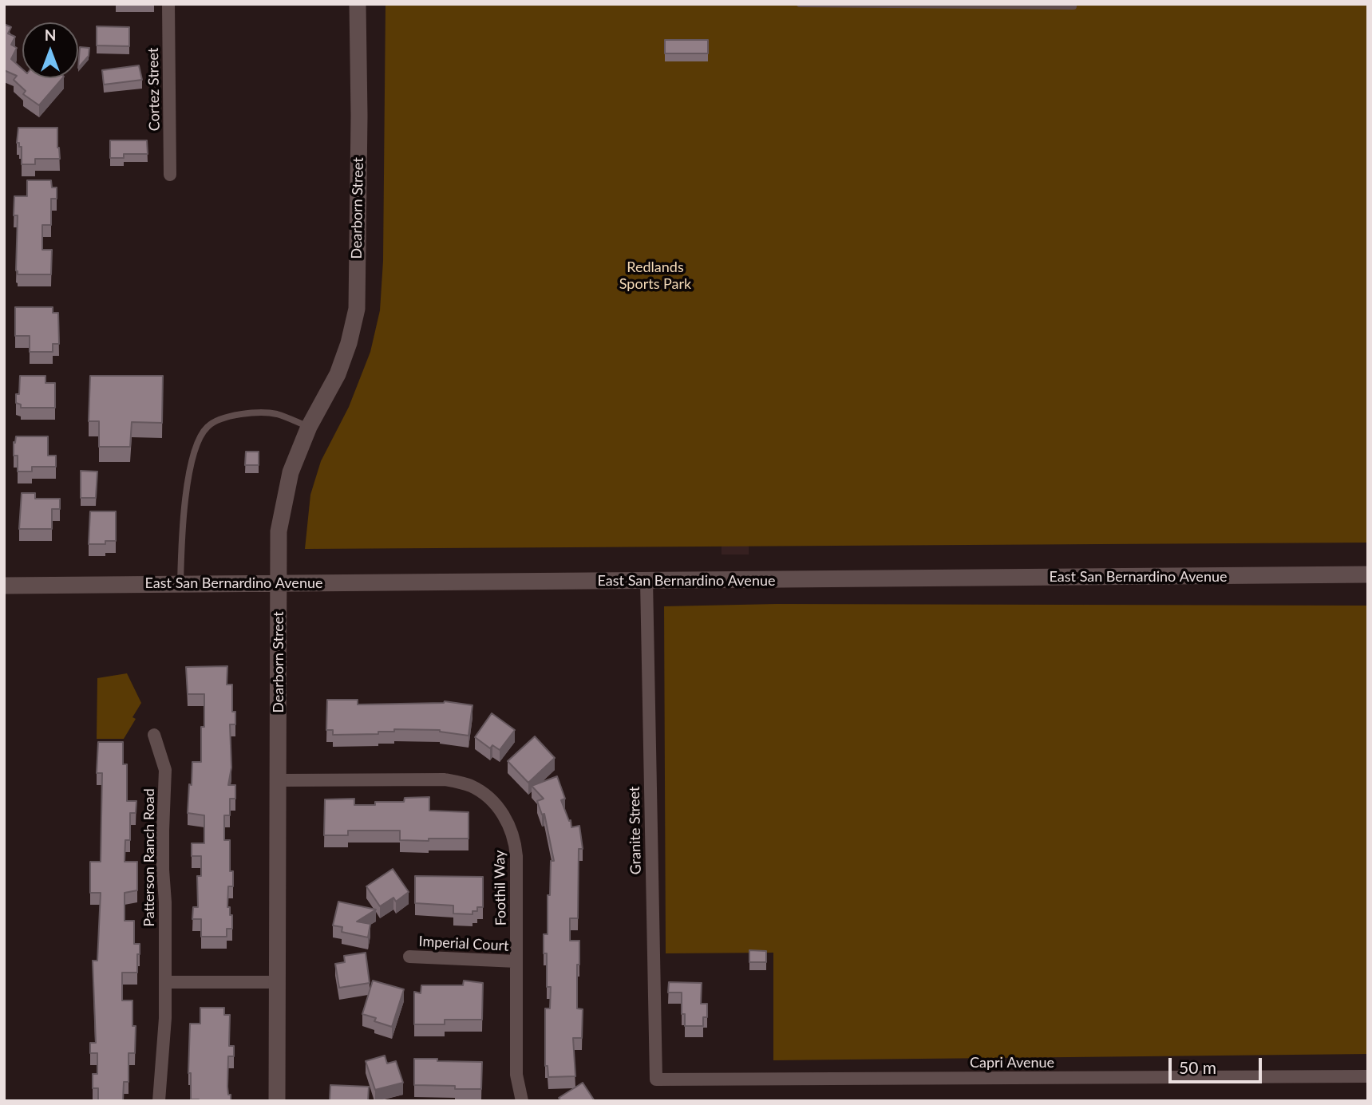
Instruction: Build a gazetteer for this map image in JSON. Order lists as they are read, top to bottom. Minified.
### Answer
{"streets":{"street":["Cortez Street","Dearborn Street","East San Bernardino Avenue","Granite Street","Patterson Ranch Road","Foothil Way","Imperial Court","Capri Avenue"]},"crossings":[["Dearborn Street","East San Bernardino Avenue"],["Dearborn Street","Foothil Way"],["East San Bernardino Avenue","Granite Street"],["Granite Street","Capri Avenue"],["Foothil Way","Imperial Court"]],"parks":["Redlands Sports Park"],"scale_bar":"50 m","north":"top"}
